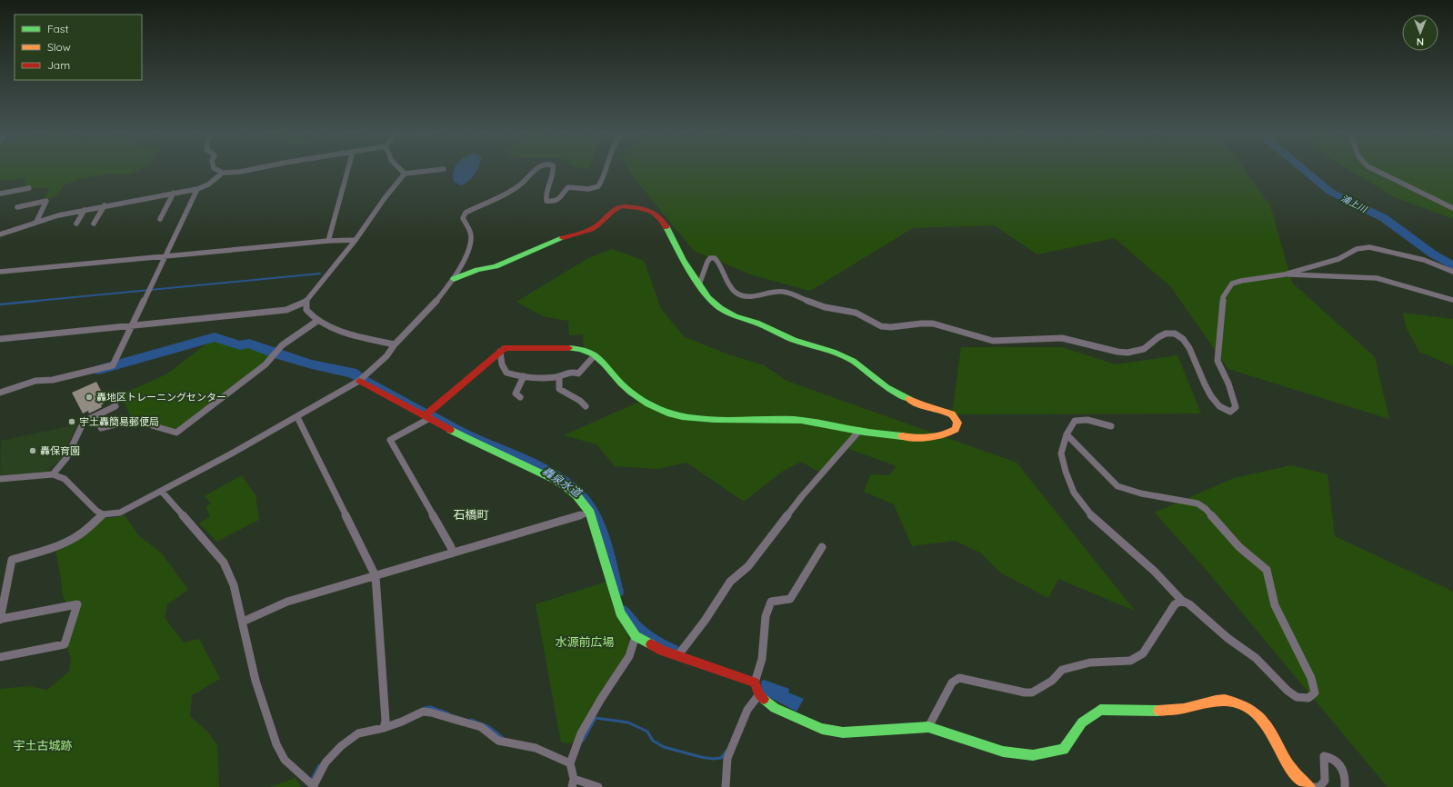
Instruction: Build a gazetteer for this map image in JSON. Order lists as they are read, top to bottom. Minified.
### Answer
{"districts":["石橋町"],"water":["浦上川","轟泉水道"],"parks":["水源前広場","宇土古城跡"],"places":["轟地区トレーニングセンター","宇土轟簡易郵便局","轟保育園"],"legend":["Fast","Slow","Jam"],"north":"bottom"}
